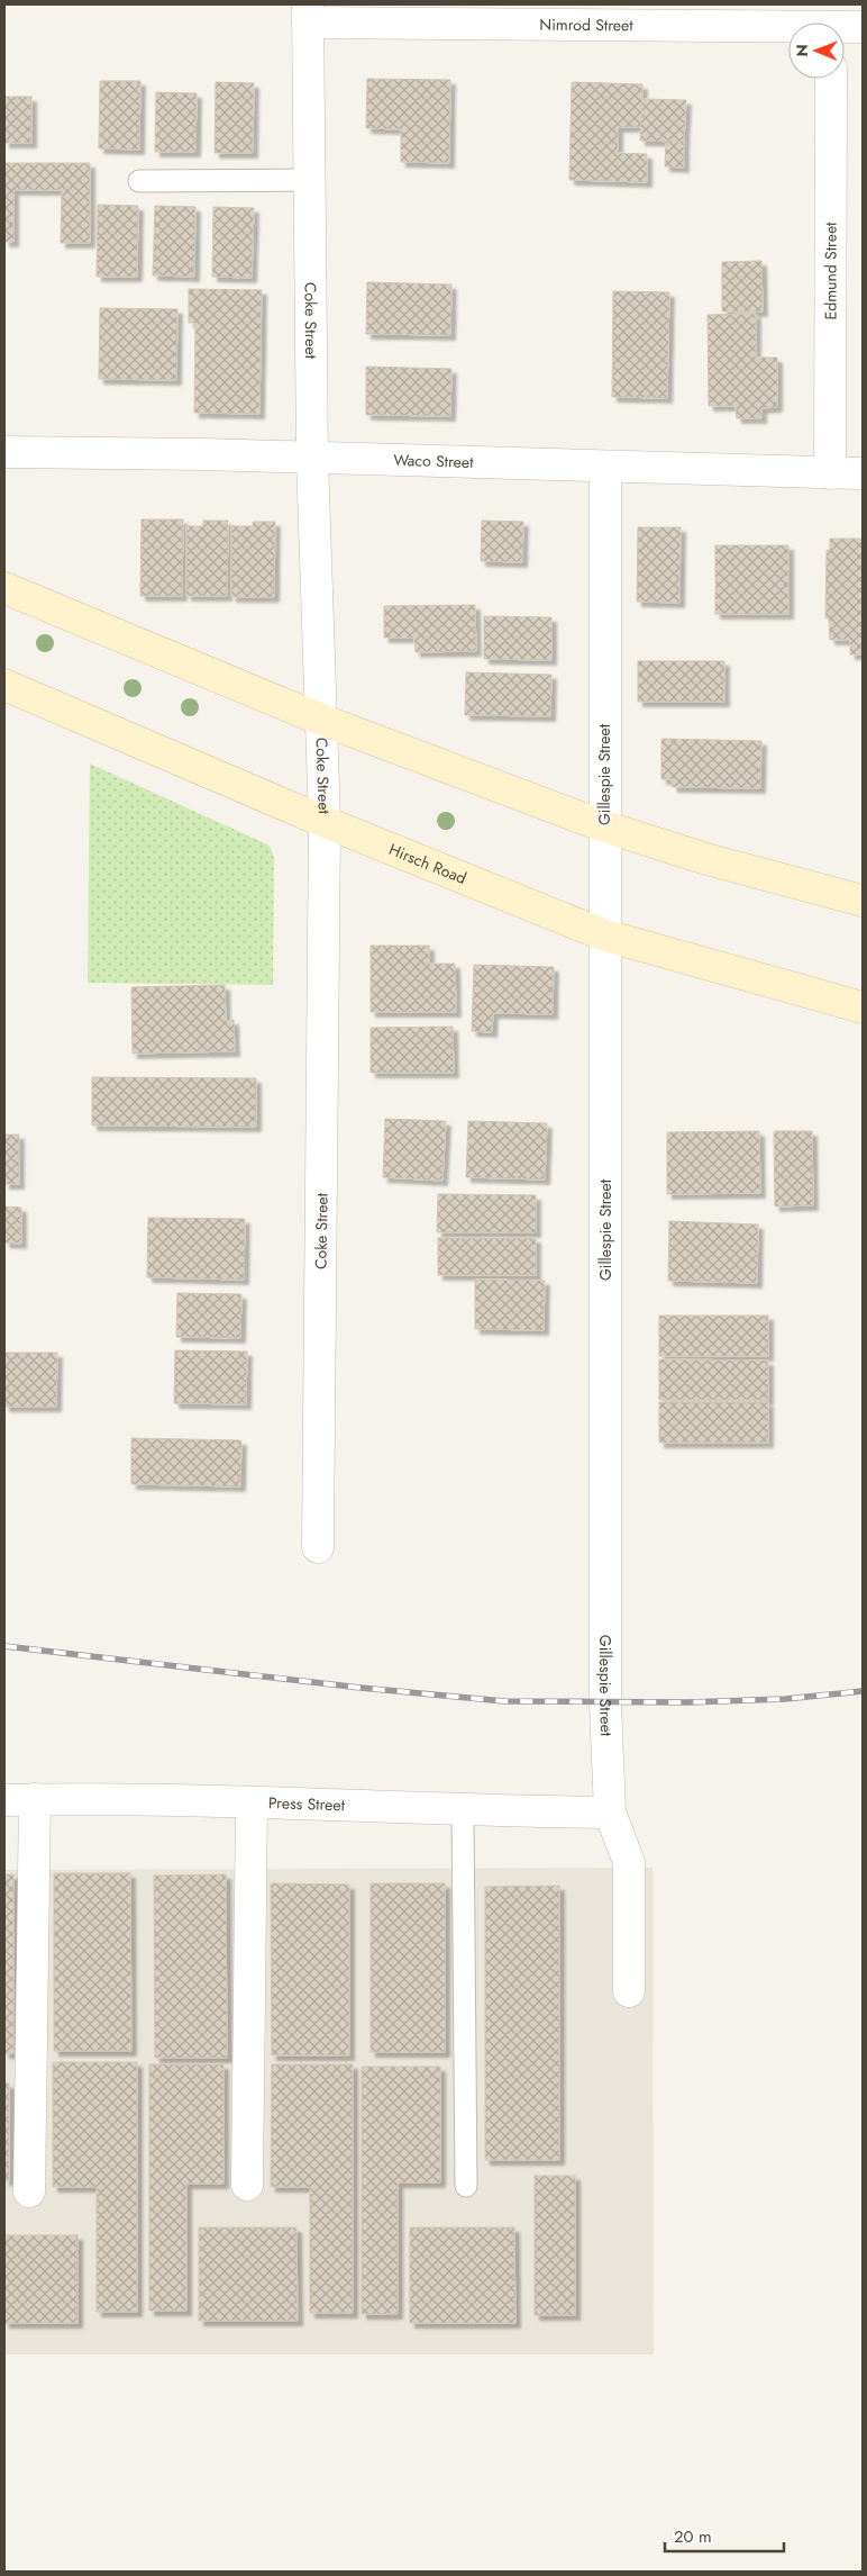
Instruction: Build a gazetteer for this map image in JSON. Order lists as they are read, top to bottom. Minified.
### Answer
{"streets":{"main road":["Hirsch Road"],"street":["Nimrod Street","Edmund Street","Coke Street","Waco Street","Gillespie Street","Press Street"]},"crossings":[["Nimrod Street","Coke Street"],["Edmund Street","Waco Street"],["Coke Street","Waco Street"],["Coke Street","Hirsch Road"],["Waco Street","Gillespie Street"],["Gillespie Street","Hirsch Road"],["Gillespie Street","Press Street"]],"scale_bar":"20 m","north":"left"}
